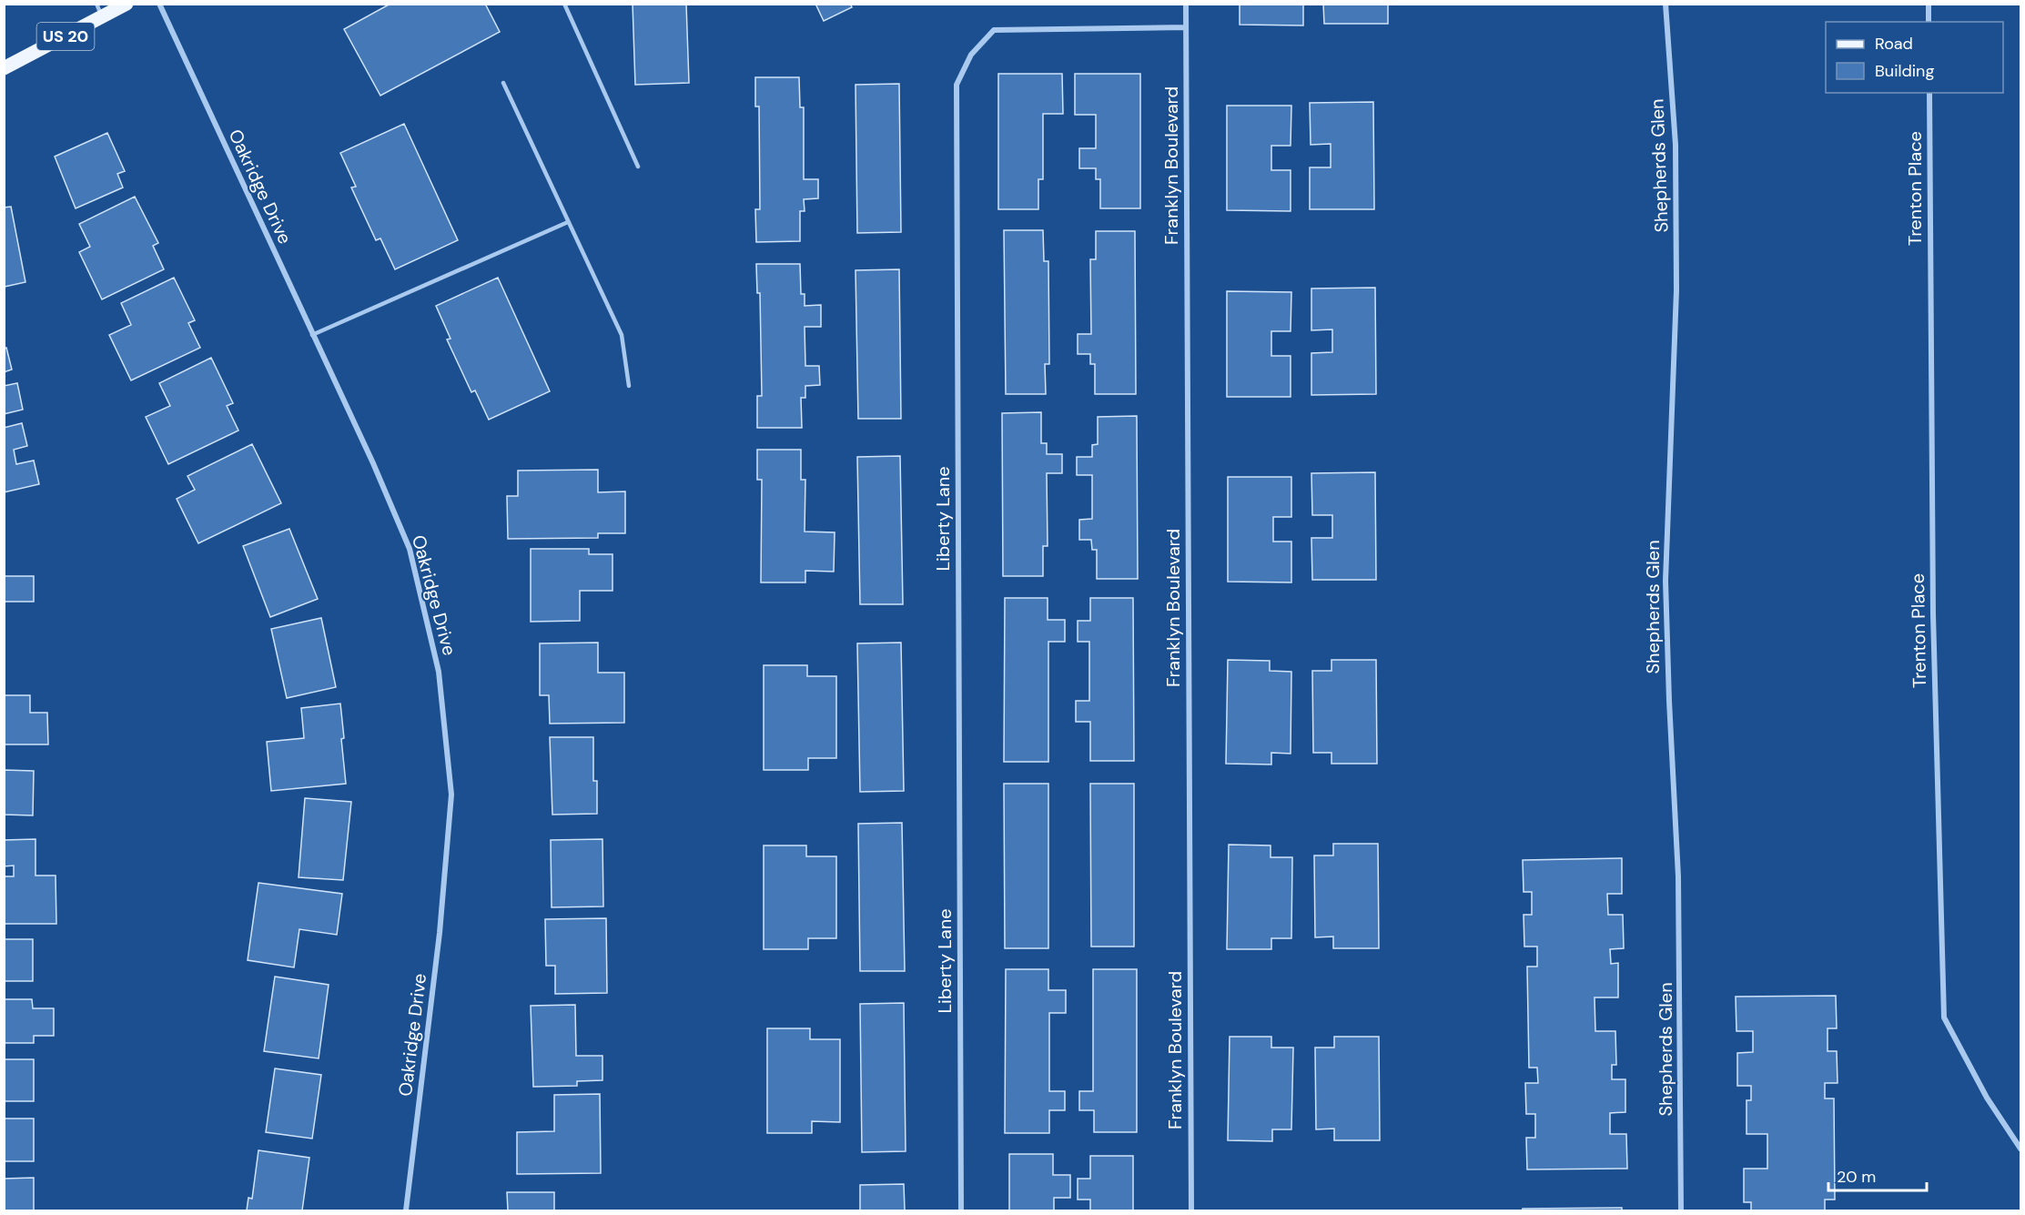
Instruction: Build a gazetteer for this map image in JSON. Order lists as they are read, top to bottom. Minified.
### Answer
{"streets":{"main road":["US 20"],"street":["Franklyn Boulevard","Shepherds Glen","Oakridge Drive","Trenton Place","Liberty Lane"]},"crossings":[["Franklyn Boulevard","Liberty Lane"]],"legend":["Road","Building"],"scale_bar":"20 m"}
